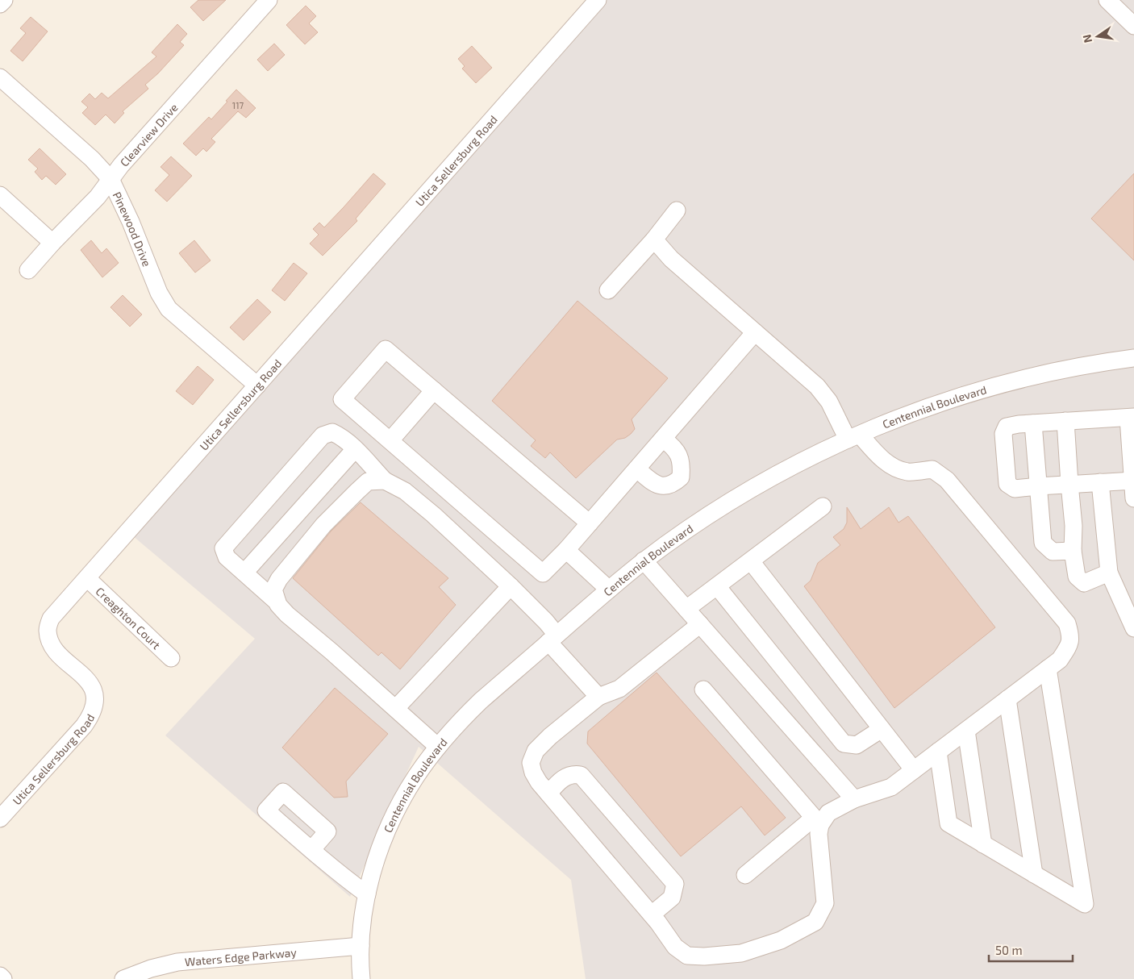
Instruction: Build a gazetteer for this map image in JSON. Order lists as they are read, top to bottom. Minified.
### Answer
{"streets":{"street":["Clearview Drive","Utica Sellersburg Road","Pinewood Drive","Centennial Boulevard","Creaghton Court","Waters Edge Parkway"]},"crossings":[["Clearview Drive","Pinewood Drive"],["Utica Sellersburg Road","Pinewood Drive"],["Utica Sellersburg Road","Creaghton Court"],["Centennial Boulevard","Waters Edge Parkway"]],"house_numbers":["117"],"scale_bar":"50 m","north":"left"}
